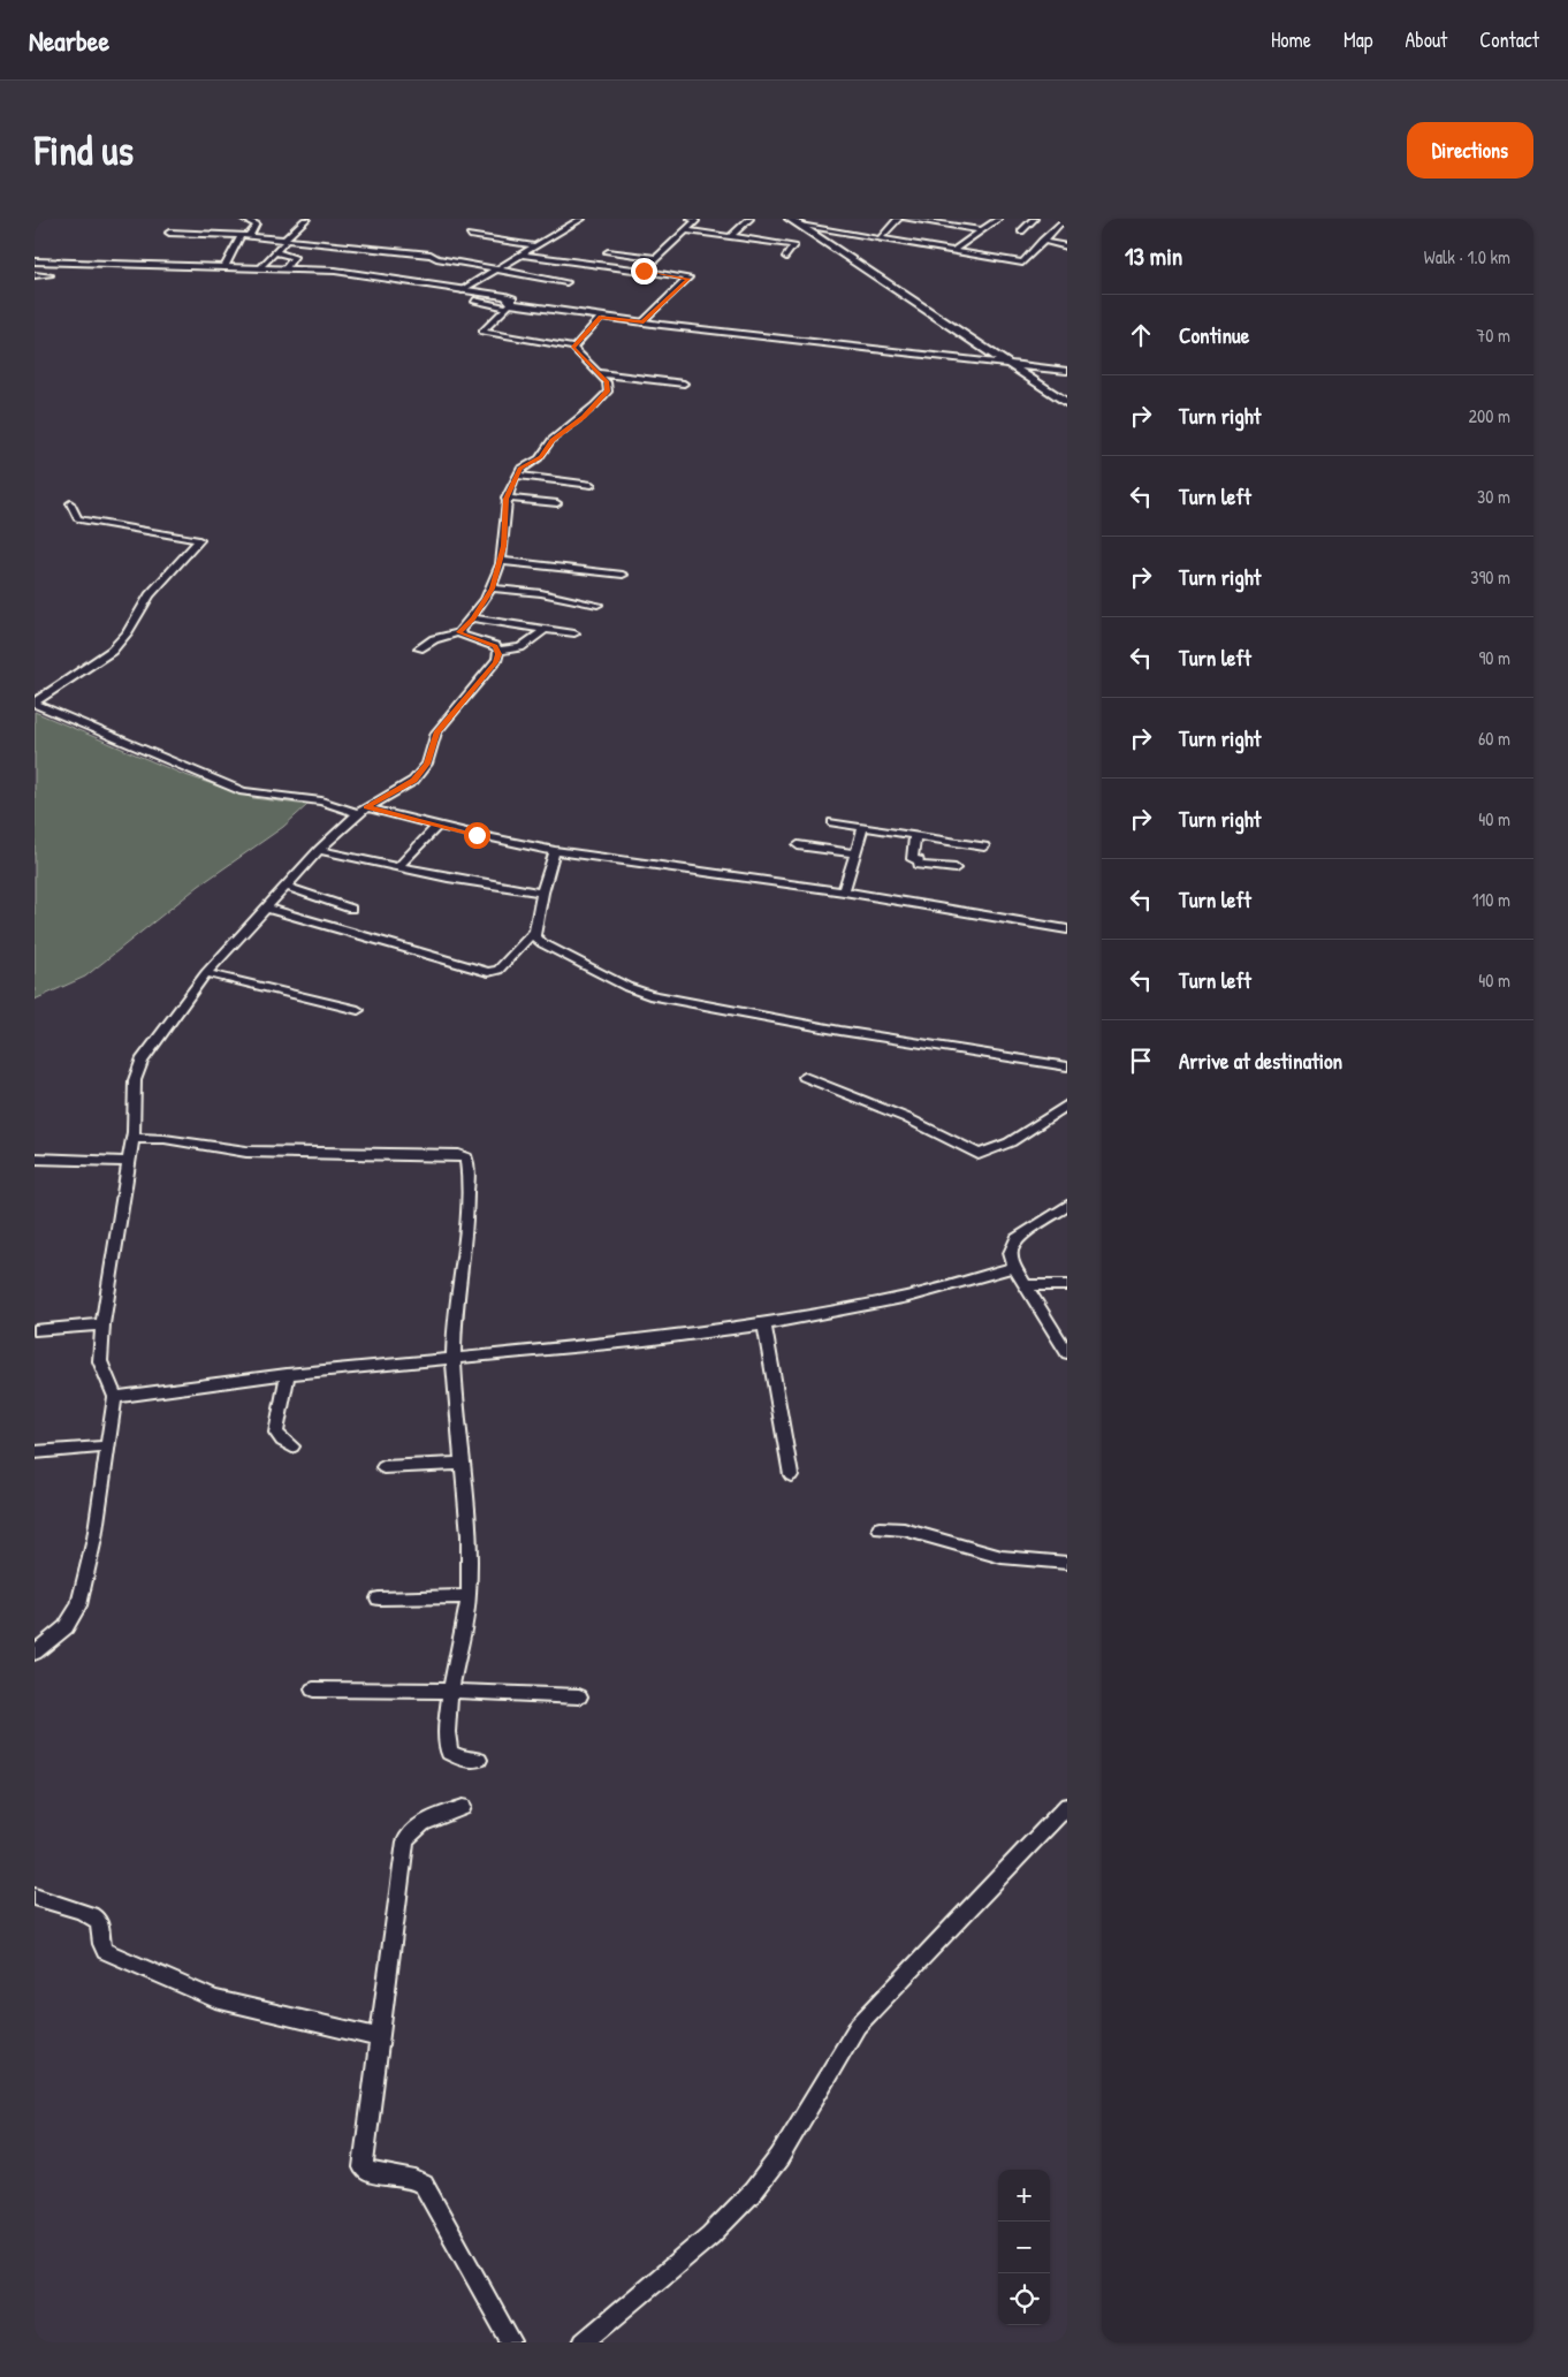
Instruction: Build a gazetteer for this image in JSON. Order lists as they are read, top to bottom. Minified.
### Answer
{"page":{"header":"Nearbee","nav":["Home","Map","About","Contact"],"buttons":"Directions","title":"Find us","heading":["13 min","Walk · 1.0 km"],"list":[["Continue","70 m"],["Turn right","200 m"],["Turn left","30 m"],["Turn right","390 m"],["Turn left","90 m"],["Turn right","60 m"],["Turn right","40 m"],["Turn left","110 m"],["Turn left","40 m"],"Arrive at destination"],"map_buttons":["+","−"]}}
